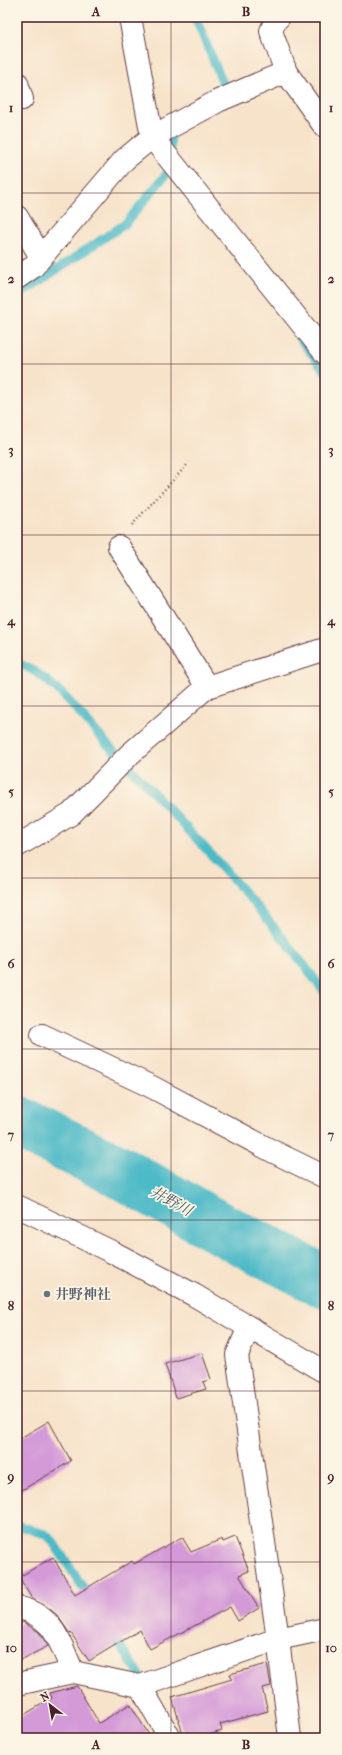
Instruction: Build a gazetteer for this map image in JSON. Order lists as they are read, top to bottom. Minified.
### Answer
{"water":["井野川"],"places":["井野神社"],"north":"top left","grid":{"columns":["A","B"],"rows":["1","2","3","4","5","6","7","8","9","10"]}}
